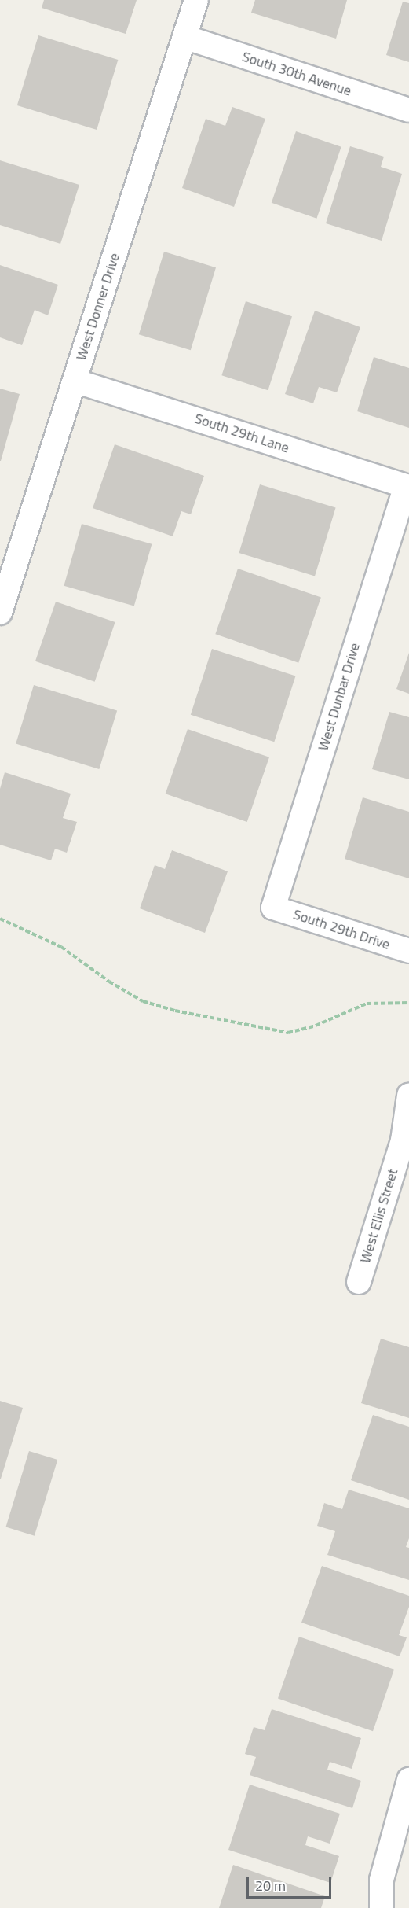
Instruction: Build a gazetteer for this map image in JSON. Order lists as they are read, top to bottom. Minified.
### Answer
{"streets":{"street":["South 30th Avenue","West Donner Drive","South 29th Lane","West Dunbar Drive","South 29th Drive","West Ellis Street"]},"crossings":[["South 30th Avenue","West Donner Drive"],["West Donner Drive","South 29th Lane"],["South 29th Lane","West Dunbar Drive"],["West Dunbar Drive","South 29th Drive"]],"scale_bar":"20 m"}
